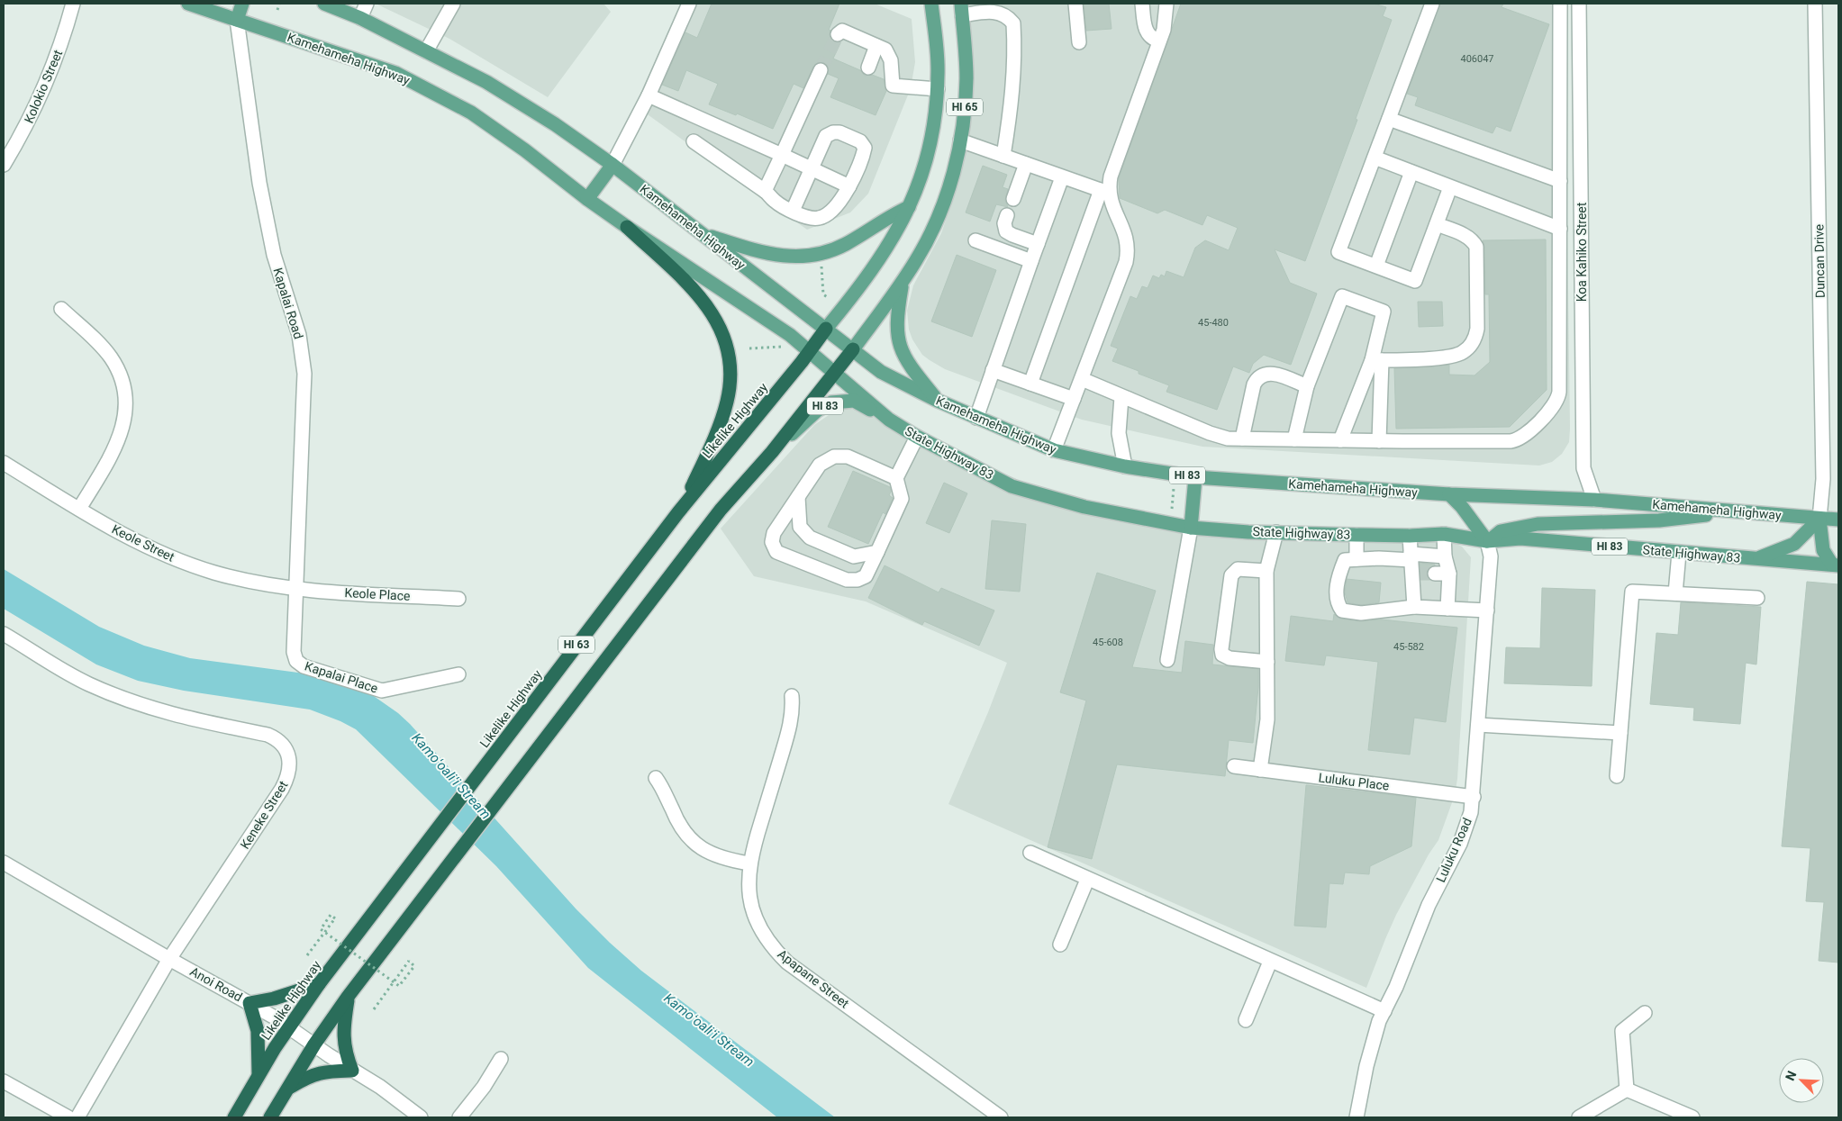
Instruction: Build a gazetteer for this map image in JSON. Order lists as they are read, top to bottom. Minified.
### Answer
{"streets":{"highway":["Likelike Highway","HI 63"],"main road":["Kamehameha Highway","HI 65","HI 83","State Highway 83"],"street":["Kolokio Street","Koa Kahiko Street","Duncan Drive","Kapalai Road","Keole Street","Keole Place","Kapalai Place","Luluku Place","Keneke Street","Luluku Road","Apapane Street","Anoi Road"]},"crossings":[["Kamehameha Highway","HI 65"],["Kamehameha Highway","Koa Kahiko Street"],["Kamehameha Highway","Duncan Drive"],["Kamehameha Highway","Kapalai Road"],["Kamehameha Highway","Likelike Highway"],["Kamehameha Highway","State Highway 83"],["Kamehameha Highway","HI 63"],["HI 65","Likelike Highway"],["HI 65","HI 63"],["Kapalai Road","Keole Street"],["Kapalai Road","Keole Place"],["Kapalai Road","Kapalai Place"],["HI 83","State Highway 83"],["HI 83","HI 63"],["Likelike Highway","State Highway 83"],["Likelike Highway","Anoi Road"],["State Highway 83","HI 63"],["State Highway 83","Luluku Road"],["Keole Street","Keole Place"],["Keole Street","Kapalai Place"],["Keole Place","Kapalai Place"],["HI 63","Anoi Road"],["Luluku Place","Luluku Road"],["Keneke Street","Anoi Road"]],"water":["Kamoʻoaliʻi Stream"],"house_numbers":["406047","45-480","45-608","45-582"],"north":"top left"}
